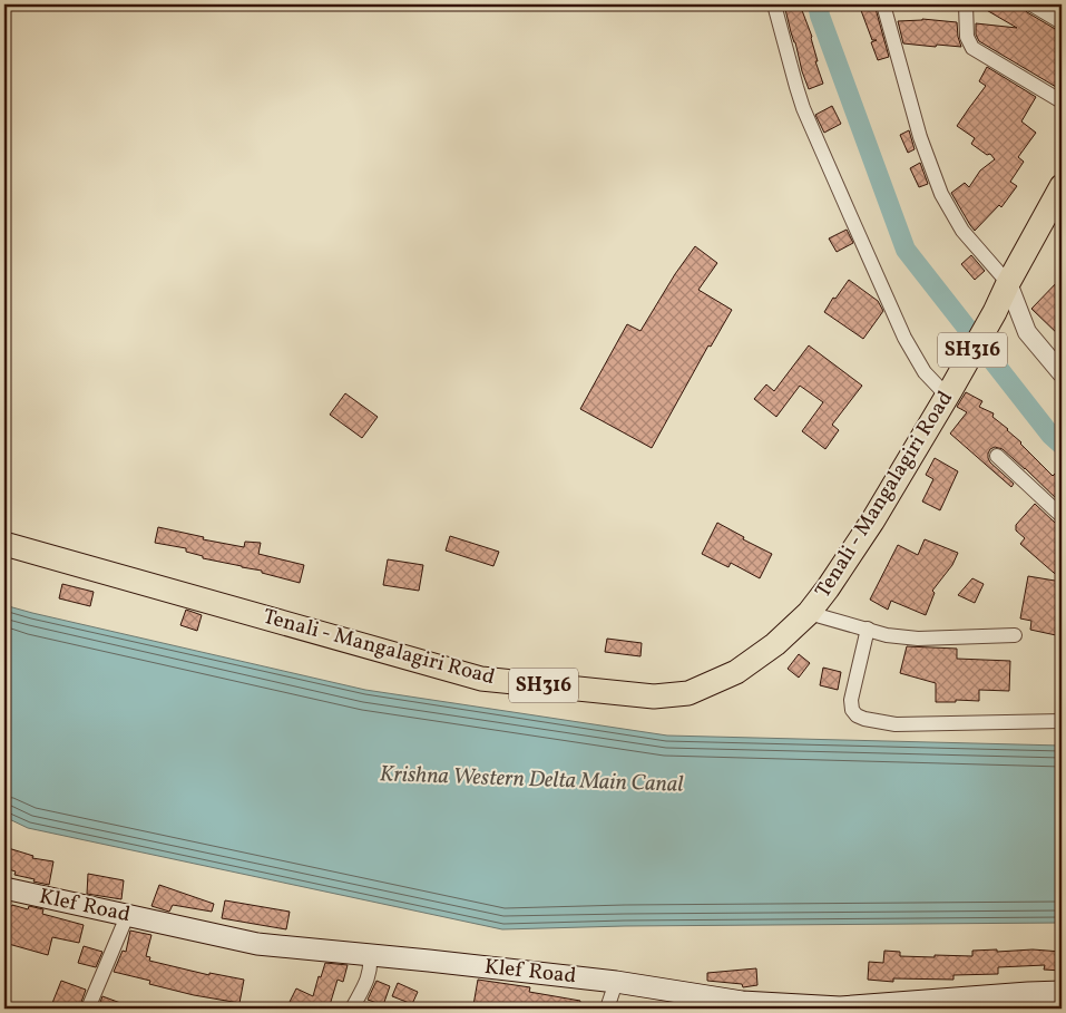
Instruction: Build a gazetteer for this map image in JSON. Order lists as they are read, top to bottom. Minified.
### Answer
{"streets":{"main road":["SH316","Tenali - Mangalagiri Road","Klef Road"]},"water":["Krishna Western Delta Main Canal"]}
